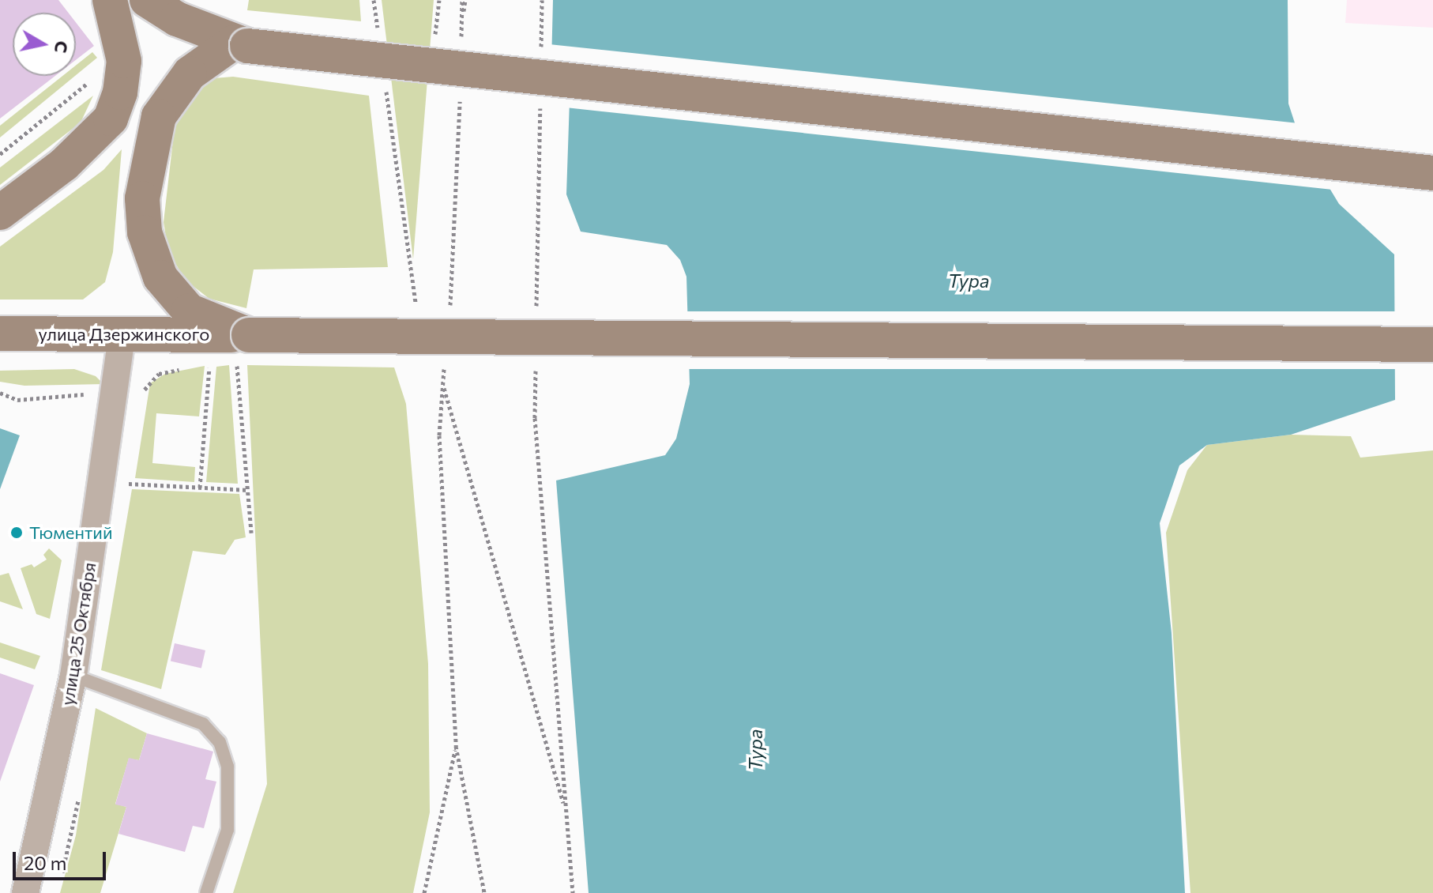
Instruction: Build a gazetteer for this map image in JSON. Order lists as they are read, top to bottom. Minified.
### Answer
{"streets":{"main road":["улица Дзержинского"],"street":["улица 25 Октября"]},"crossings":[["улица Дзержинского","улица 25 Октября"]],"water":["Тура"],"places":["Тюментий"],"scale_bar":"20 m","north":"right"}
